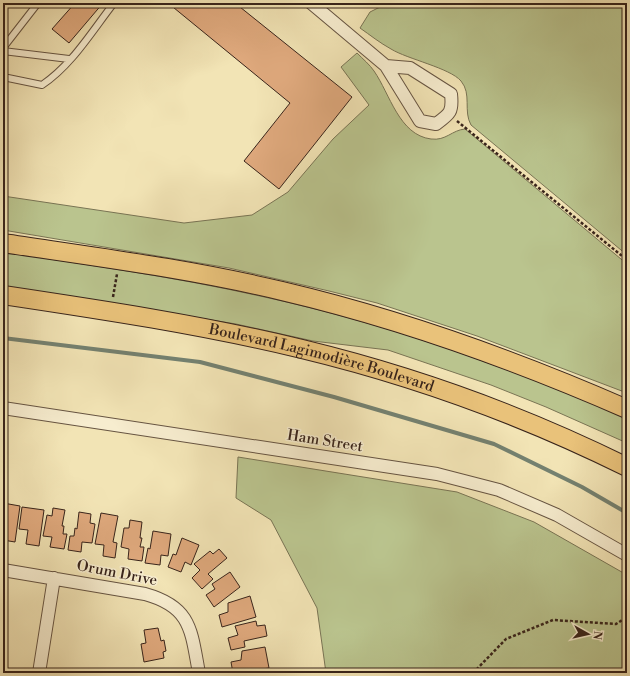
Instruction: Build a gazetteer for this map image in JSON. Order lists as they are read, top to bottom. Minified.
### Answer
{"streets":{"main road":["Boulevard Lagimodière Boulevard"],"street":["Ham Street","Orum Drive"]},"north":"right"}
